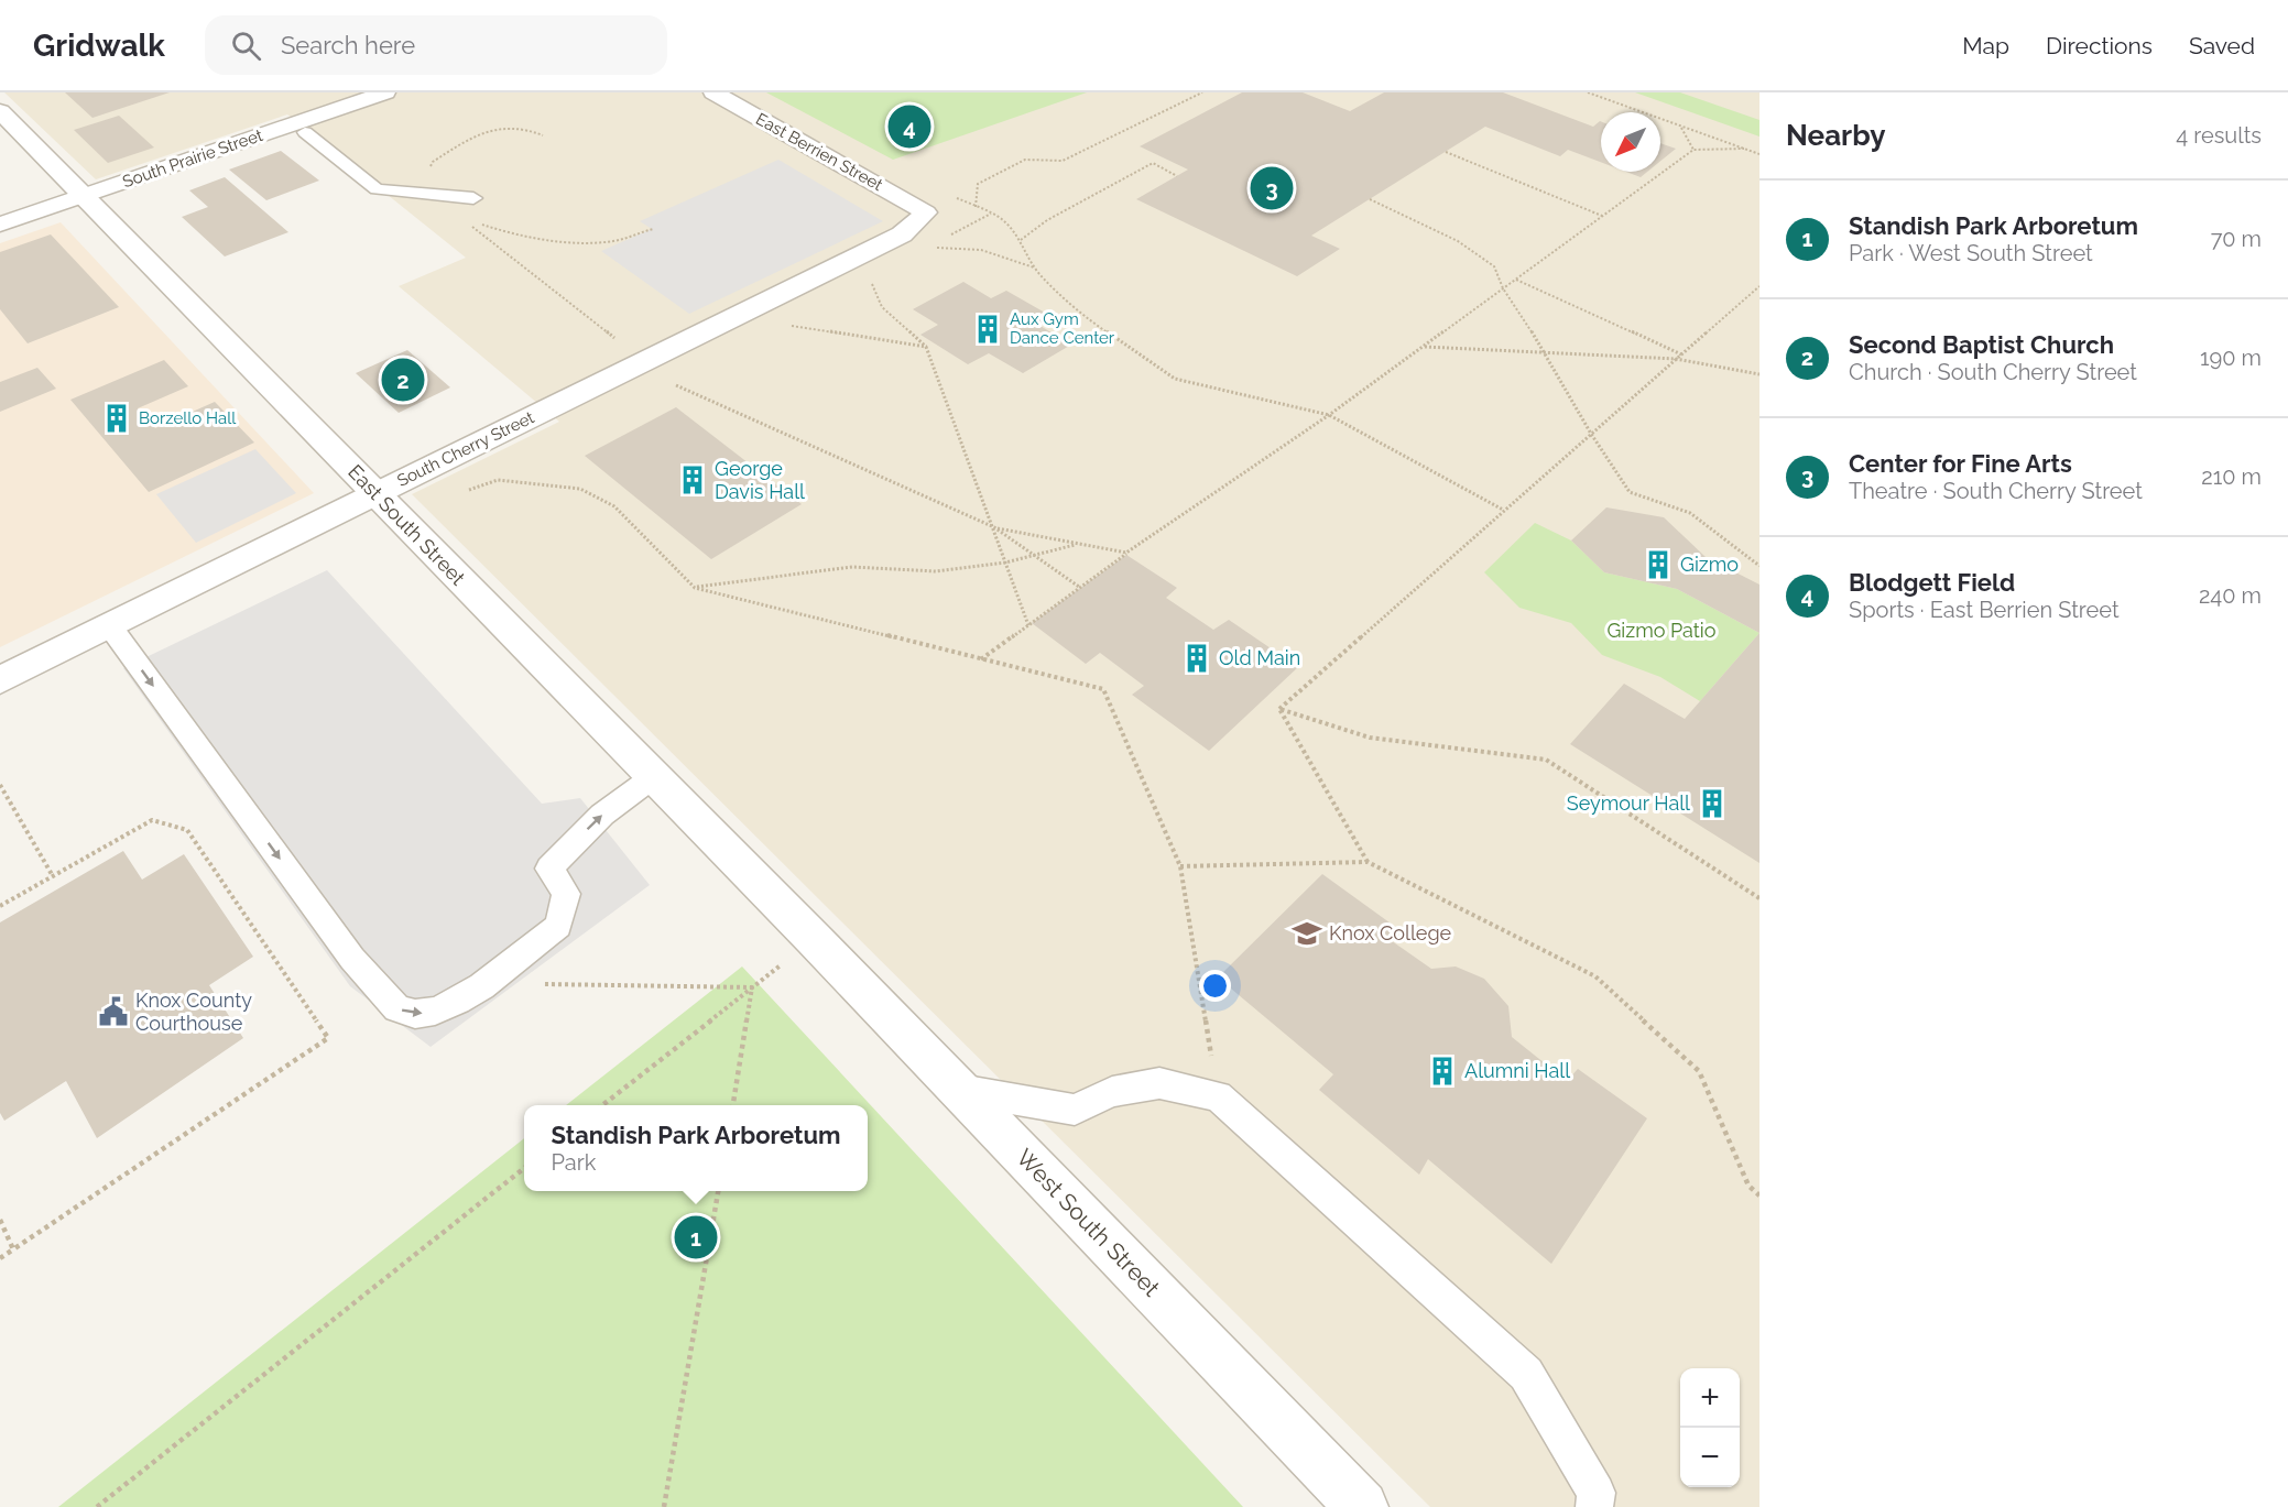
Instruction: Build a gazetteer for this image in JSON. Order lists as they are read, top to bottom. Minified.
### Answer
{"streets":{"street":["East Berrien Street","South Prairie Street","South Cherry Street","East South Street","West South Street"]},"crossings":[["East Berrien Street","South Cherry Street"],["South Prairie Street","East South Street"],["South Cherry Street","East South Street"],["East South Street","West South Street"]],"parks":["Gizmo Patio"],"places":{"building":["Aux Gym Dance Center","Borzello Hall","George Davis Hall","Gizmo","Old Main","Seymour Hall","Alumni Hall"],"school or university":["Knox College"],"public building":["Knox County Courthouse"]},"north":"bottom left","page":{"header":"Gridwalk","search":"Search here","nav":["Map","Directions","Saved"],"heading":["Nearby","4 results"],"pins":["4","3","2","1"],"list":[{"mark":"1","name":"Standish Park Arboretum","note":"Park · West South Street","value":"70 m"},{"mark":"2","name":"Second Baptist Church","note":"Church · South Cherry Street","value":"190 m"},{"mark":"3","name":"Center for Fine Arts","note":"Theatre · South Cherry Street","value":"210 m"},{"mark":"4","name":"Blodgett Field","note":"Sports · East Berrien Street","value":"240 m"}],"popup":["Standish Park Arboretum","Park"],"map_buttons":["+","−"]}}
